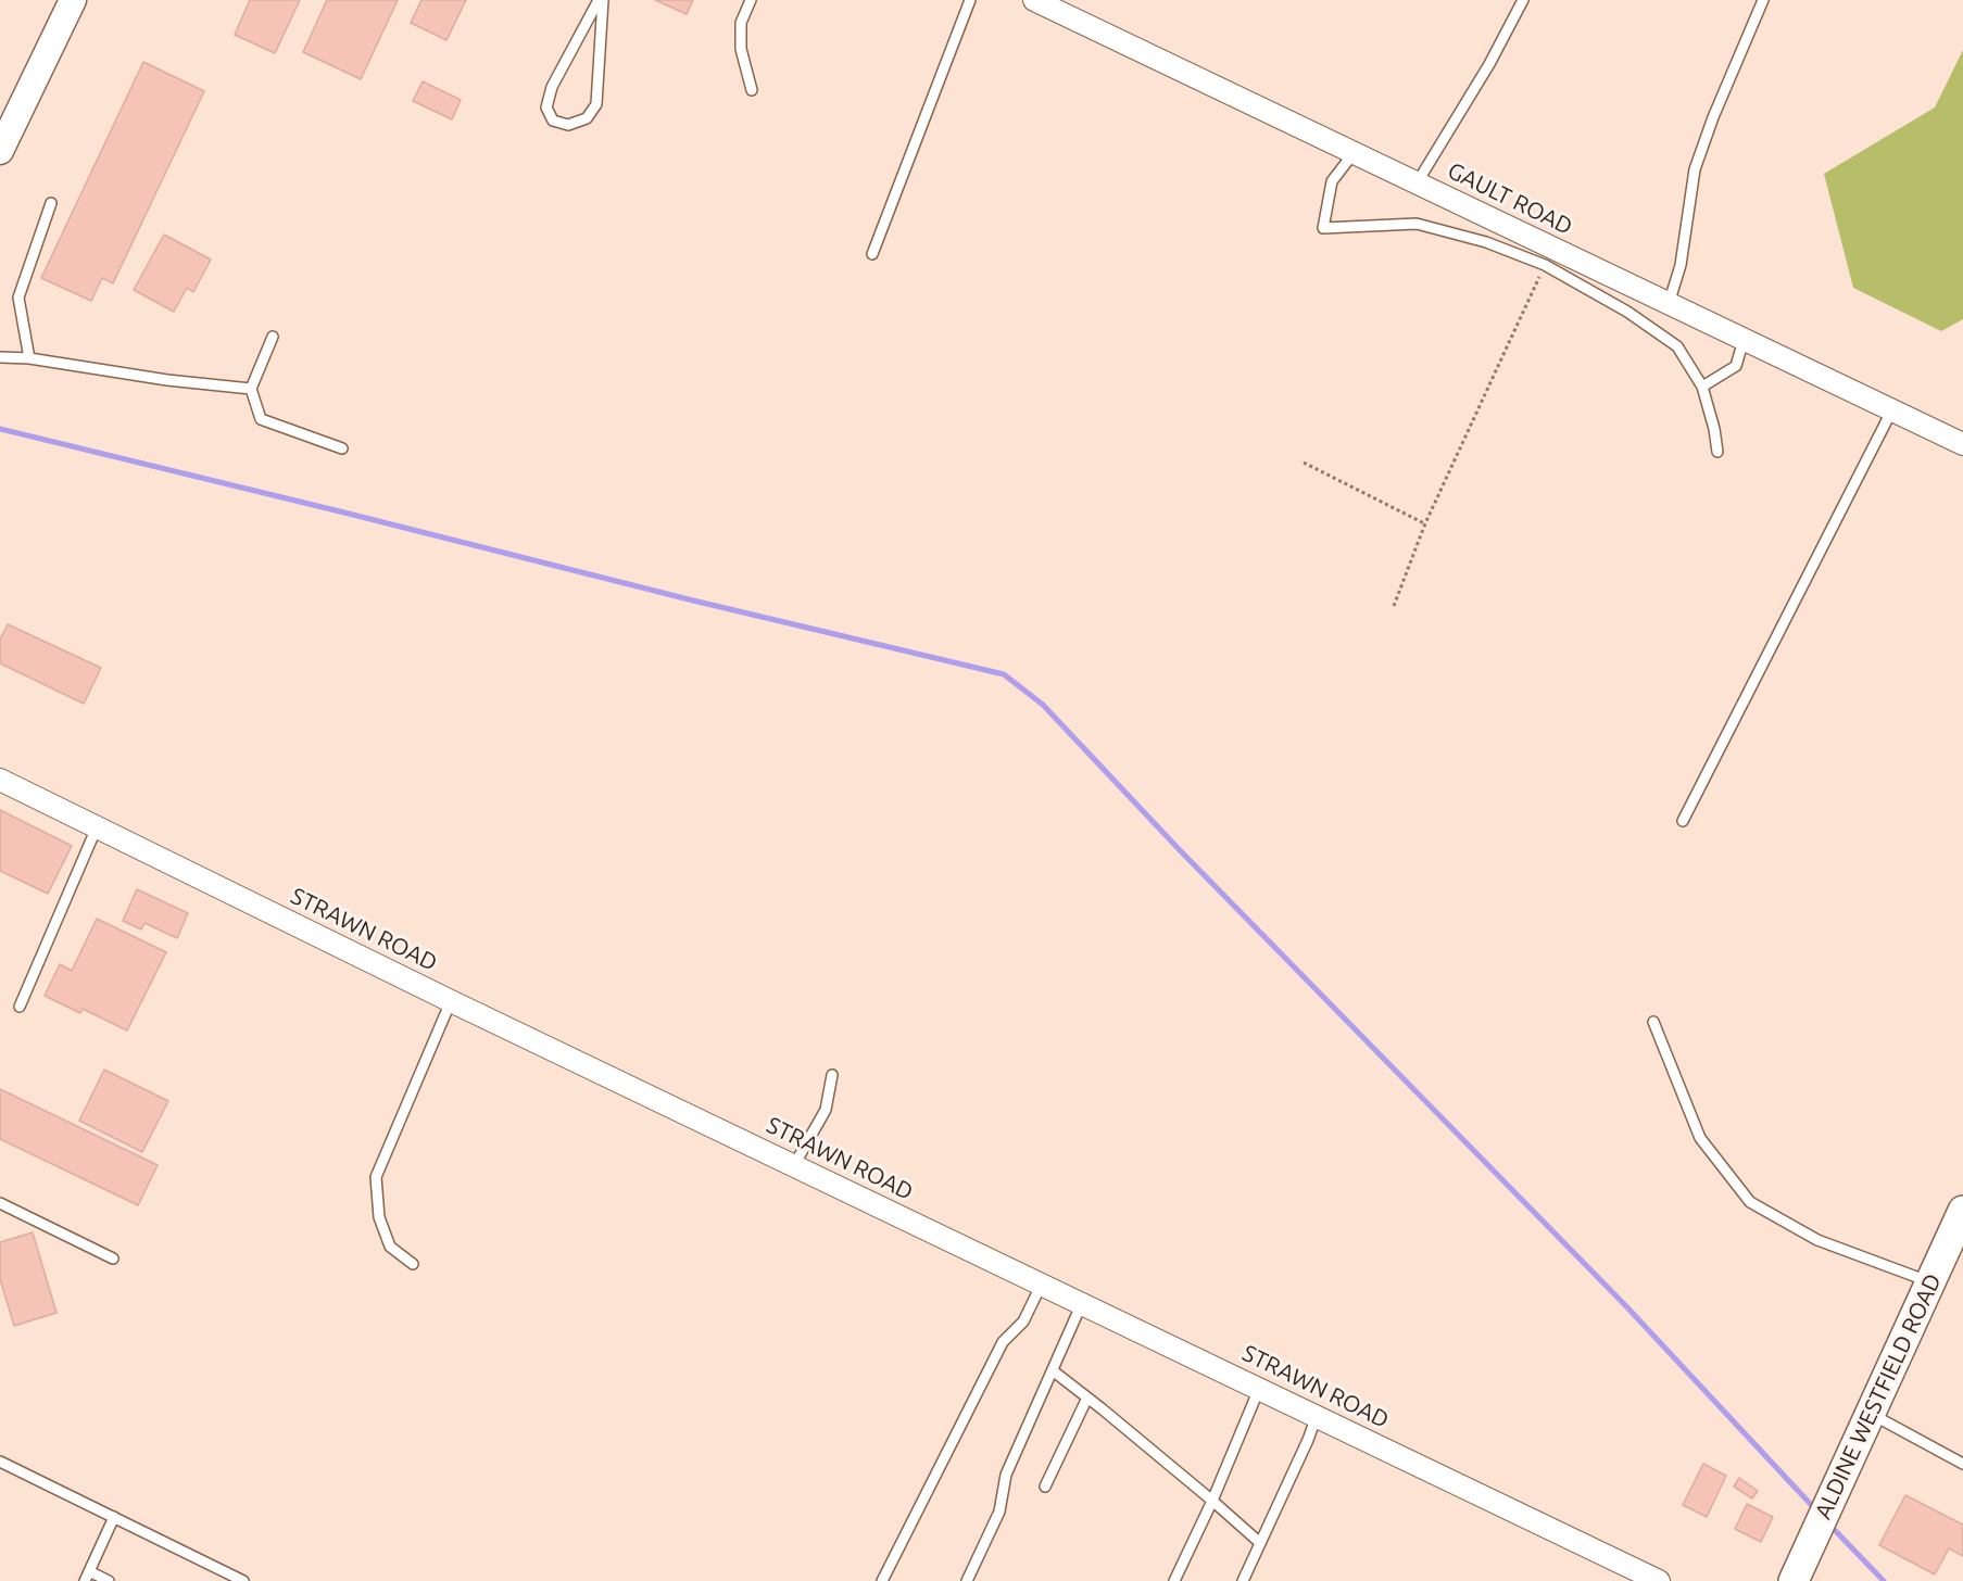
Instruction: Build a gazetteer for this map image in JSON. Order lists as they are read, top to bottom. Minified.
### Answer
{"streets":{"main road":["ALDINE WESTFIELD ROAD"],"street":["GAULT ROAD","STRAWN ROAD"]}}
